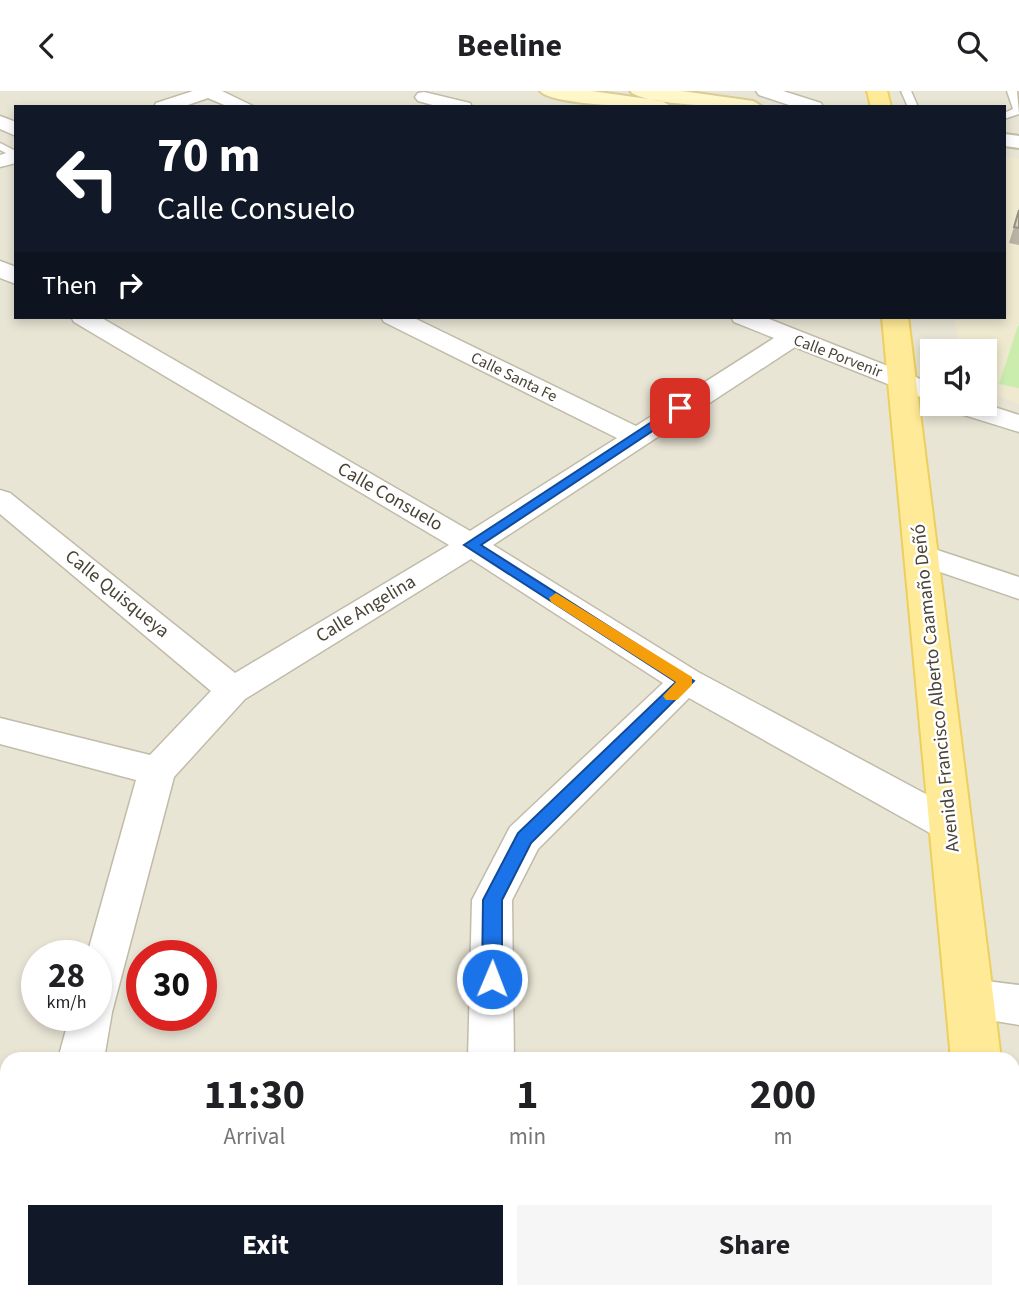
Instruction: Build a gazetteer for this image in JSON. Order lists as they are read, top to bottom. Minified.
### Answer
{"streets":{"main road":["Avenida Francisco Alberto Caamaño Deñó"],"street":["Calle Porvenir","Calle Santa Fe","Calle Consuelo","Calle Quisqueya","Calle Angelina"]},"crossings":[["Calle Porvenir","Calle Angelina"],["Calle Porvenir","Avenida Francisco Alberto Caamaño Deñó"],["Calle Santa Fe","Calle Angelina"],["Calle Consuelo","Calle Angelina"],["Calle Consuelo","Avenida Francisco Alberto Caamaño Deñó"],["Calle Quisqueya","Calle Angelina"]],"page":{"header":"Beeline","turn":["70 m","Calle Consuelo"],"then":"Then","speed":"28 km/h","limit":"30","eta":["11:30","Arrival","1","min","200","m"],"buttons":["Exit","Share"]}}
